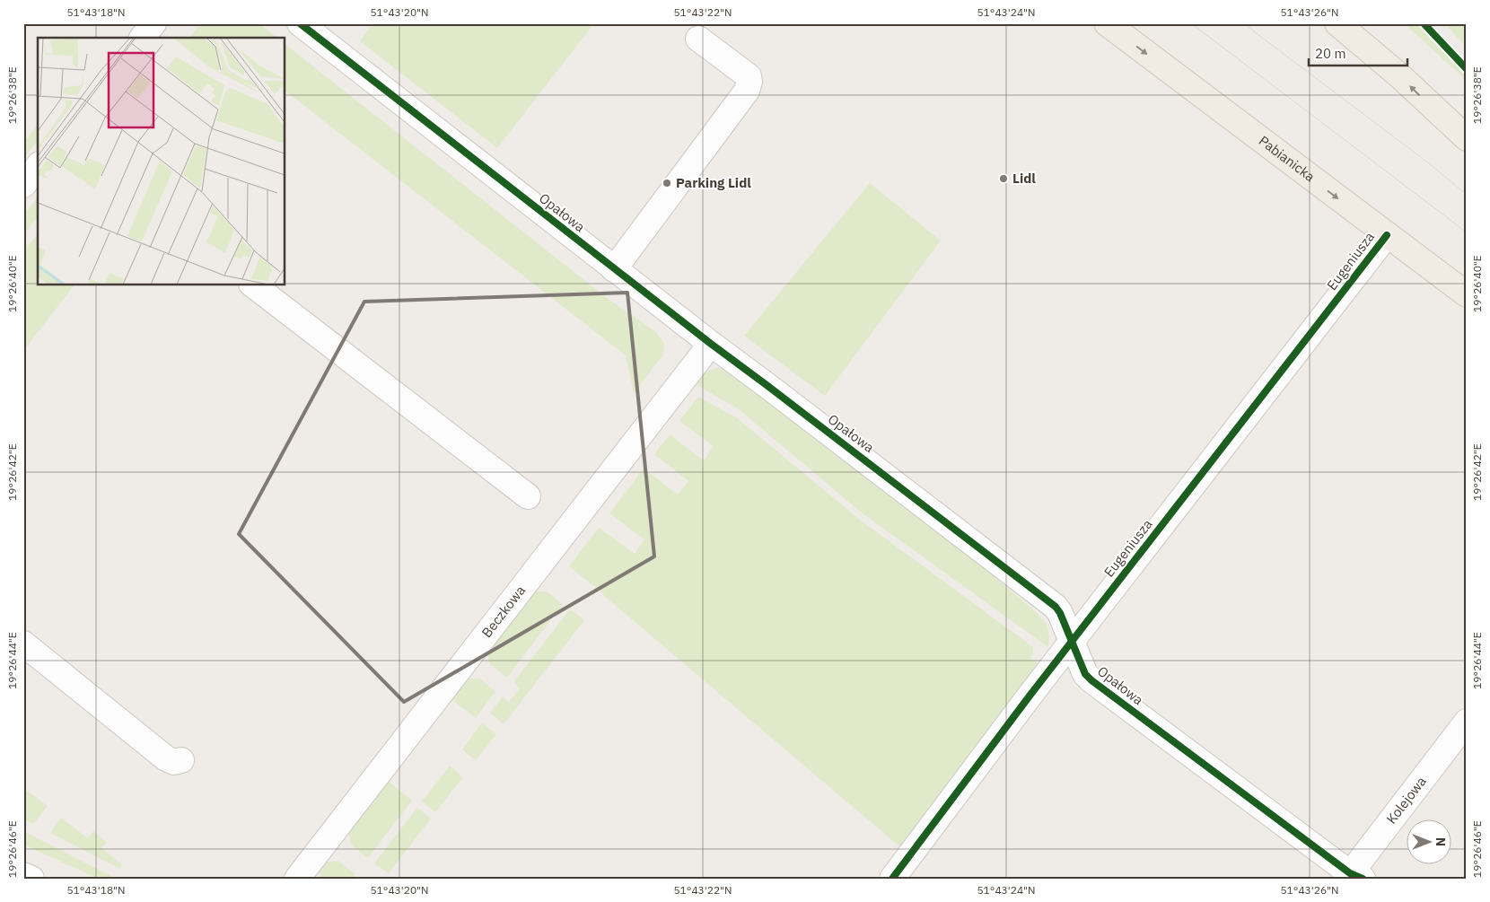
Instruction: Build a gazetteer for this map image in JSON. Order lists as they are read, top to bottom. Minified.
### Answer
{"streets":{"main road":["Pabianicka"],"street":["Opałowa","Eugeniusza","Beczkowa","Kolejowa"]},"crossings":[["Pabianicka","Eugeniusza"],["Opałowa","Eugeniusza"],["Opałowa","Beczkowa"],["Opałowa","Kolejowa"]],"places":["Lidl","Parking Lidl"],"scale_bar":"20 m","north":"right","coordinates":["51°43'18\"N","51°43'20\"N","51°43'22\"N","51°43'24\"N","51°43'26\"N","19°26'38\"E","19°26'40\"E","19°26'42\"E","19°26'44\"E","19°26'46\"E"]}
